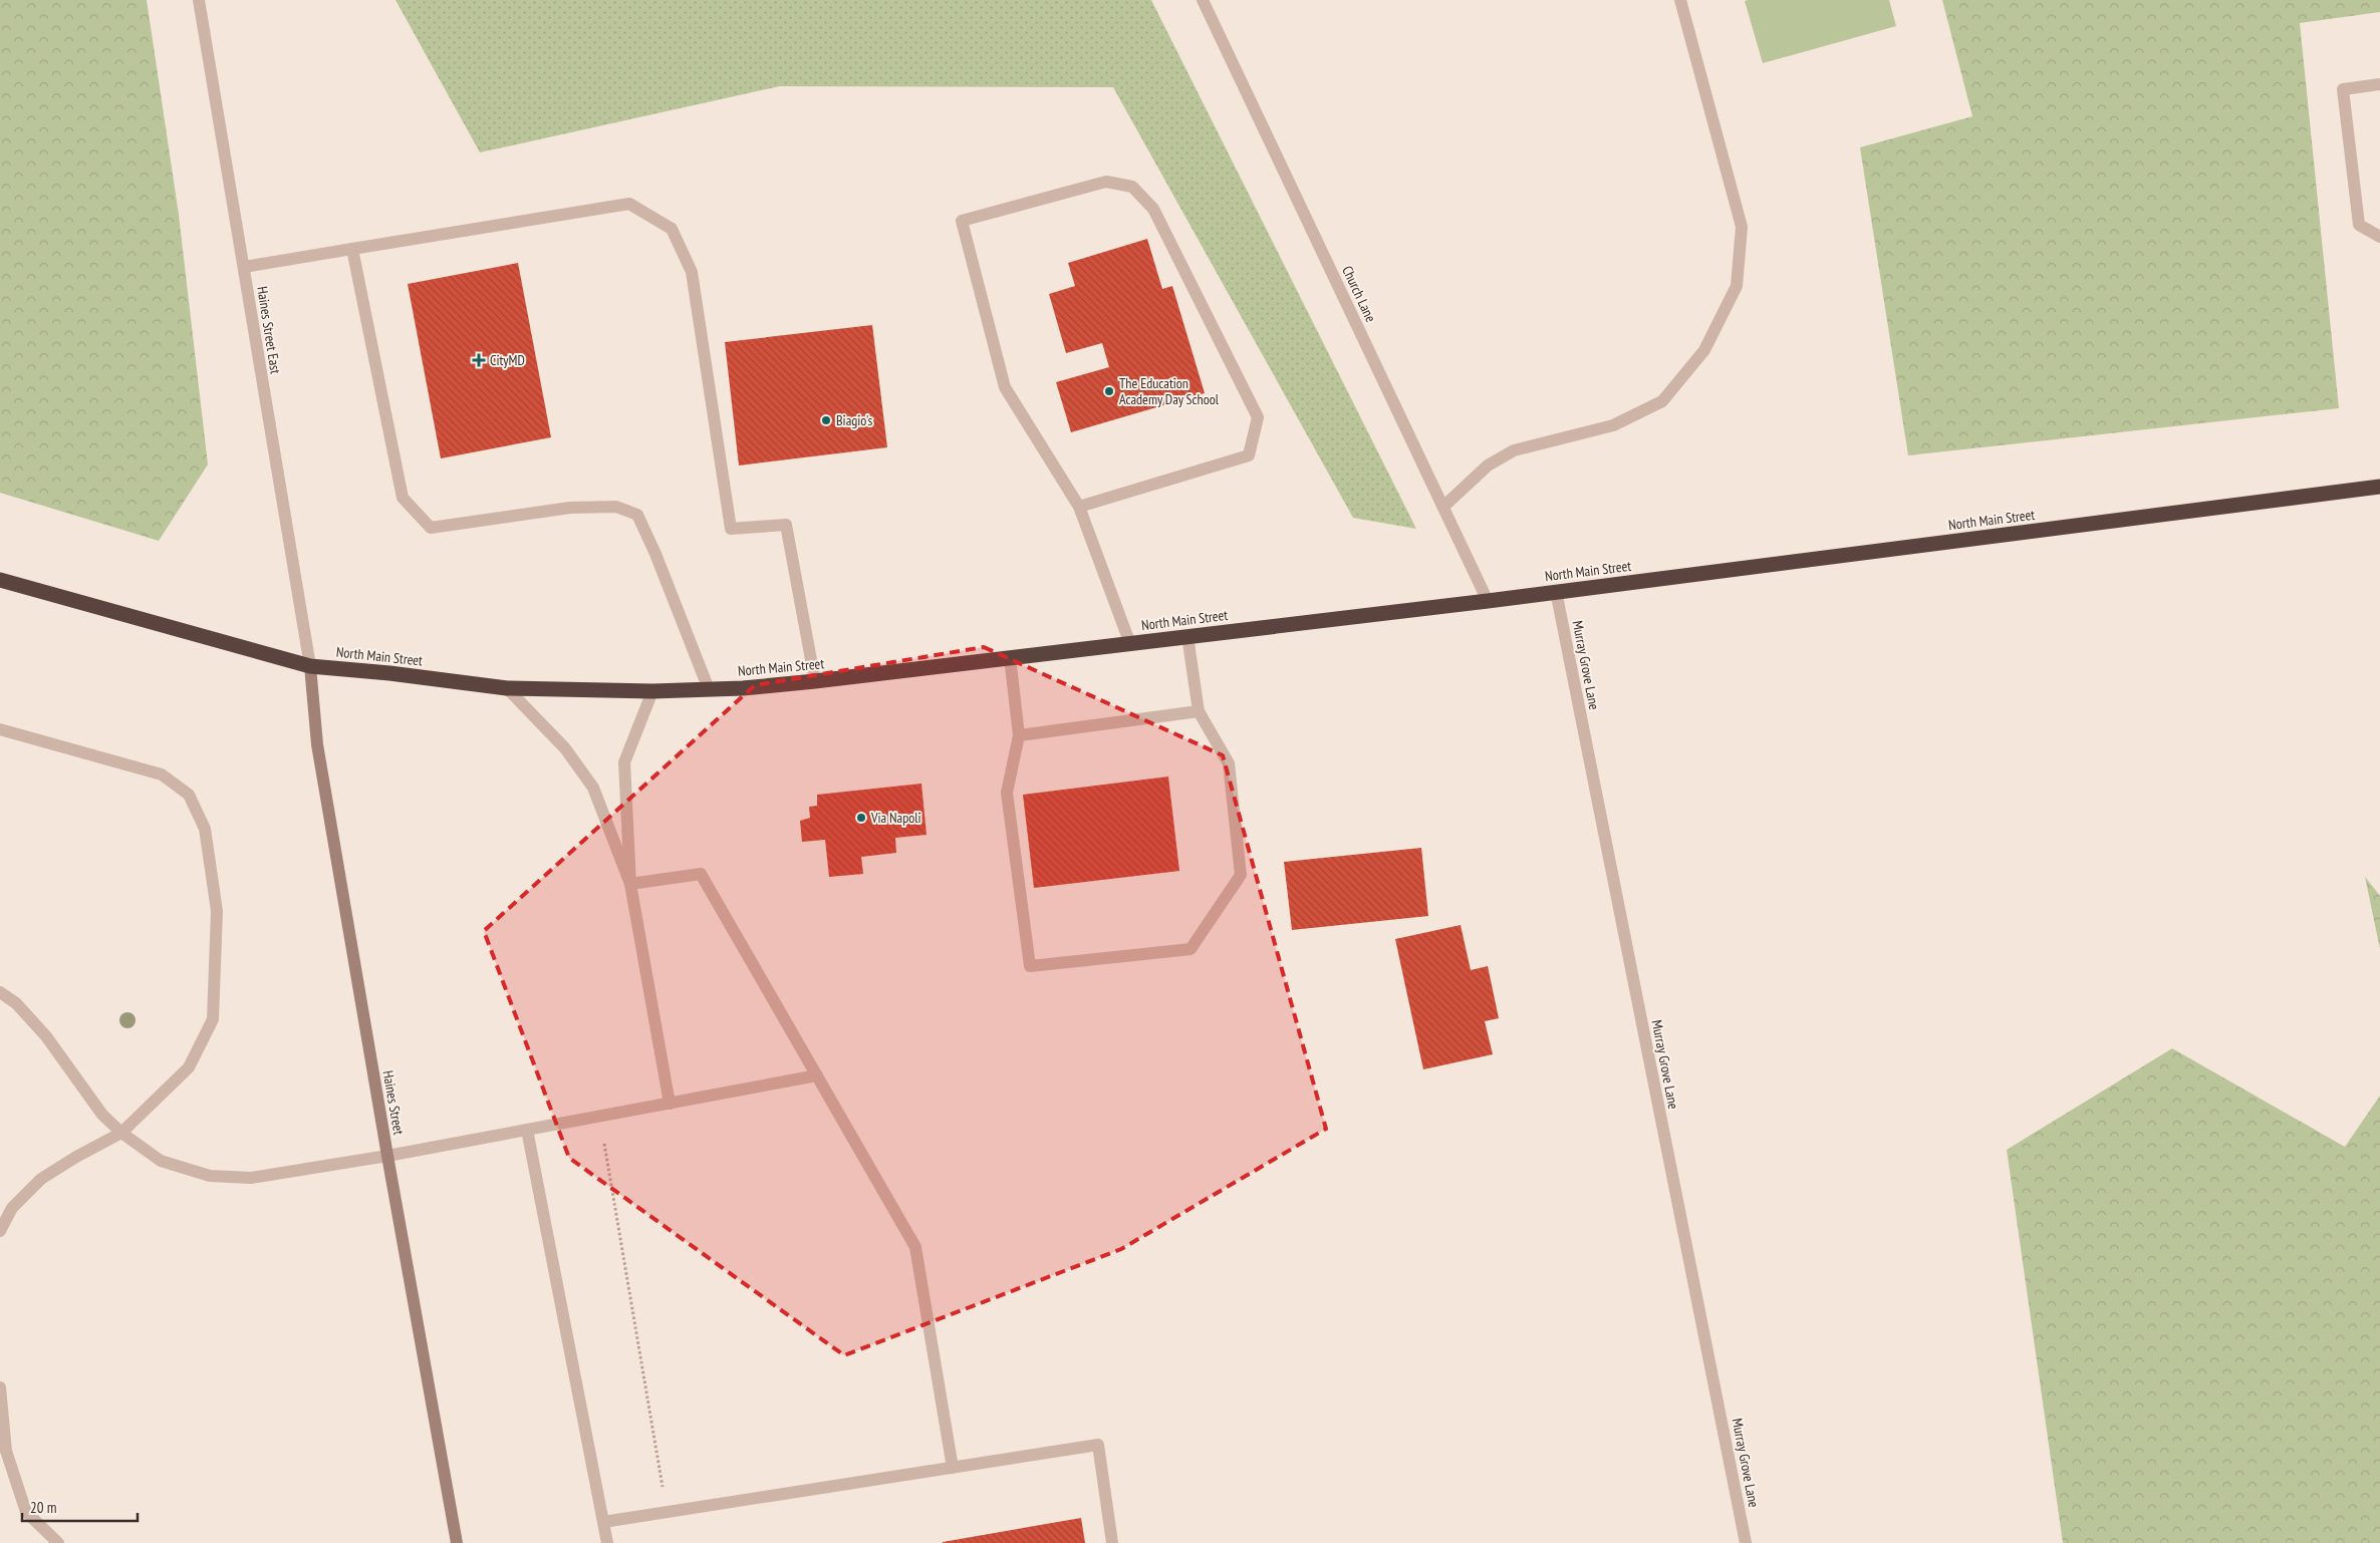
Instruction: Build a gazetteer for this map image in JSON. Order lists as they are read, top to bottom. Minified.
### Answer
{"streets":{"highway":["North Main Street"],"street":["Church Lane","Haines Street East","Murray Grove Lane","Haines Street"]},"crossings":[["Church Lane","North Main Street"],["Haines Street East","North Main Street"],["Haines Street East","Haines Street"],["North Main Street","Murray Grove Lane"],["North Main Street","Haines Street"]],"places":{"health":["CityMD"],"other":["The Education Academy Day School","Biagio's","Via Napoli"]},"scale_bar":"20 m"}
